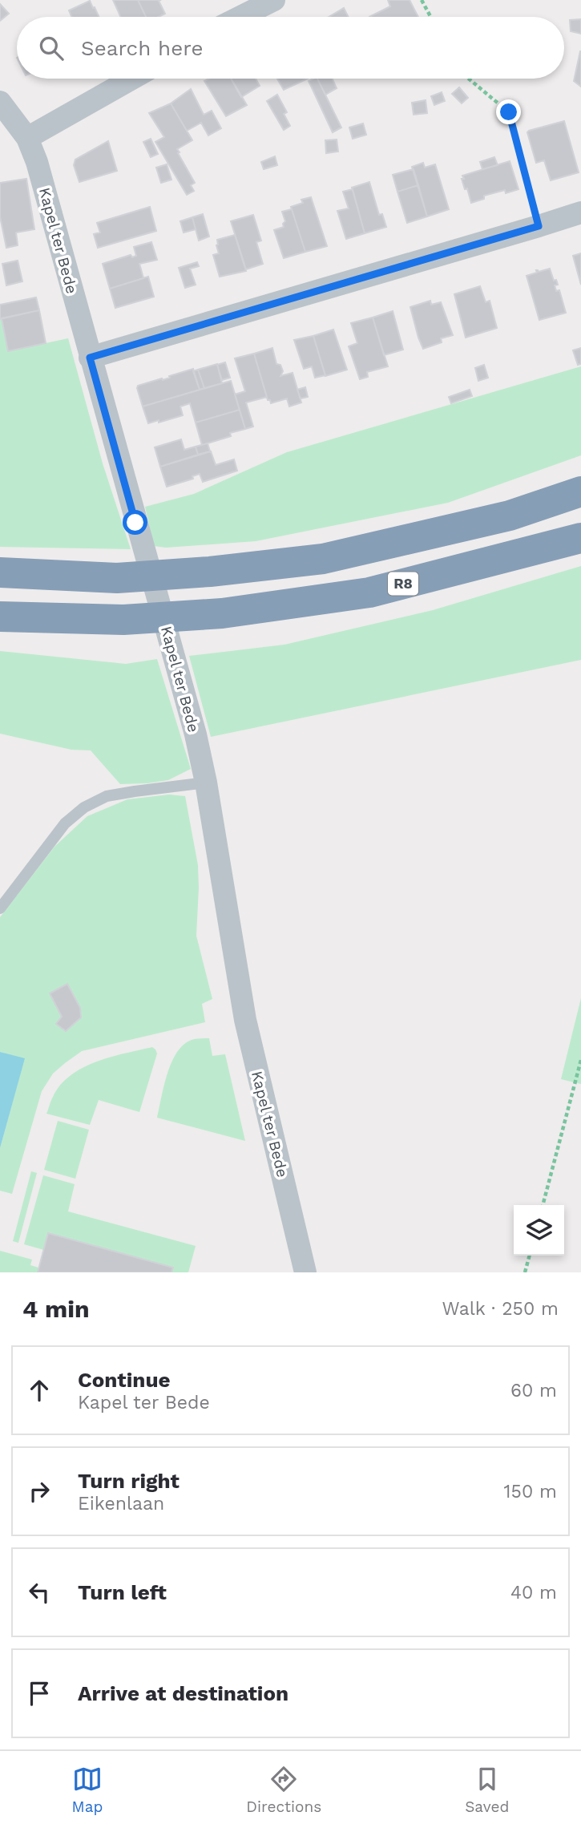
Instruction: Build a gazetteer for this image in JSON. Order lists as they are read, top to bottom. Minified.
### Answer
{"streets":{"highway":["R8"],"street":["Kapel ter Bede"]},"page":{"search":"Search here","heading":["4 min","Walk · 250 m"],"list":[["Continue","Kapel ter Bede","60 m"],["Turn right","Eikenlaan","150 m"],["Turn left","40 m"],"Arrive at destination"],"nav":["Map","Directions","Saved"]}}
